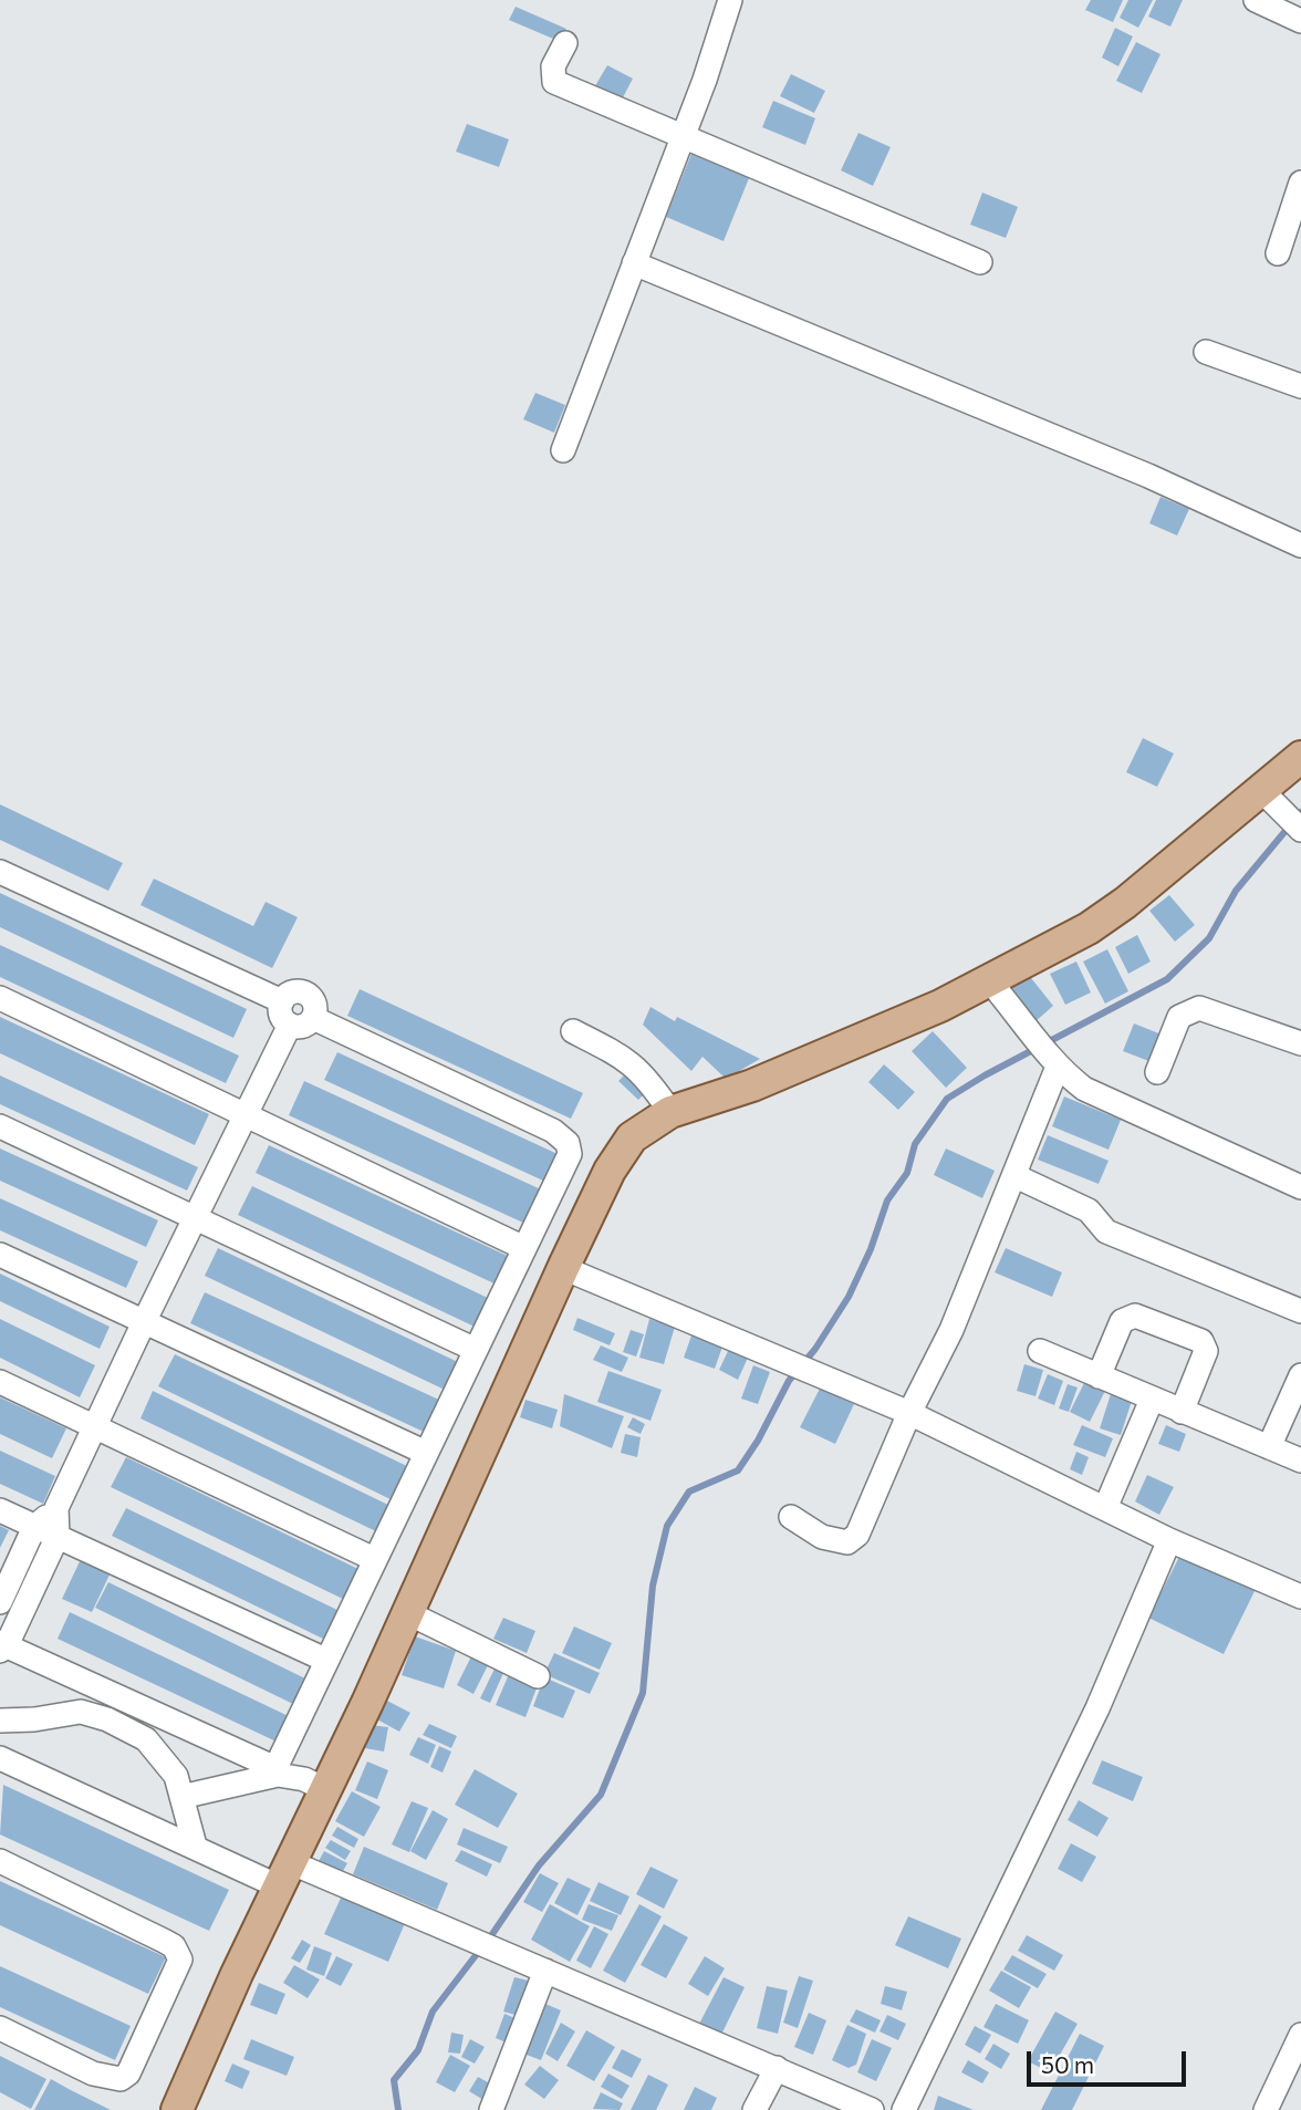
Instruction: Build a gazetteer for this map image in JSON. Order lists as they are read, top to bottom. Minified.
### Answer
{"scale_bar":"50 m"}
